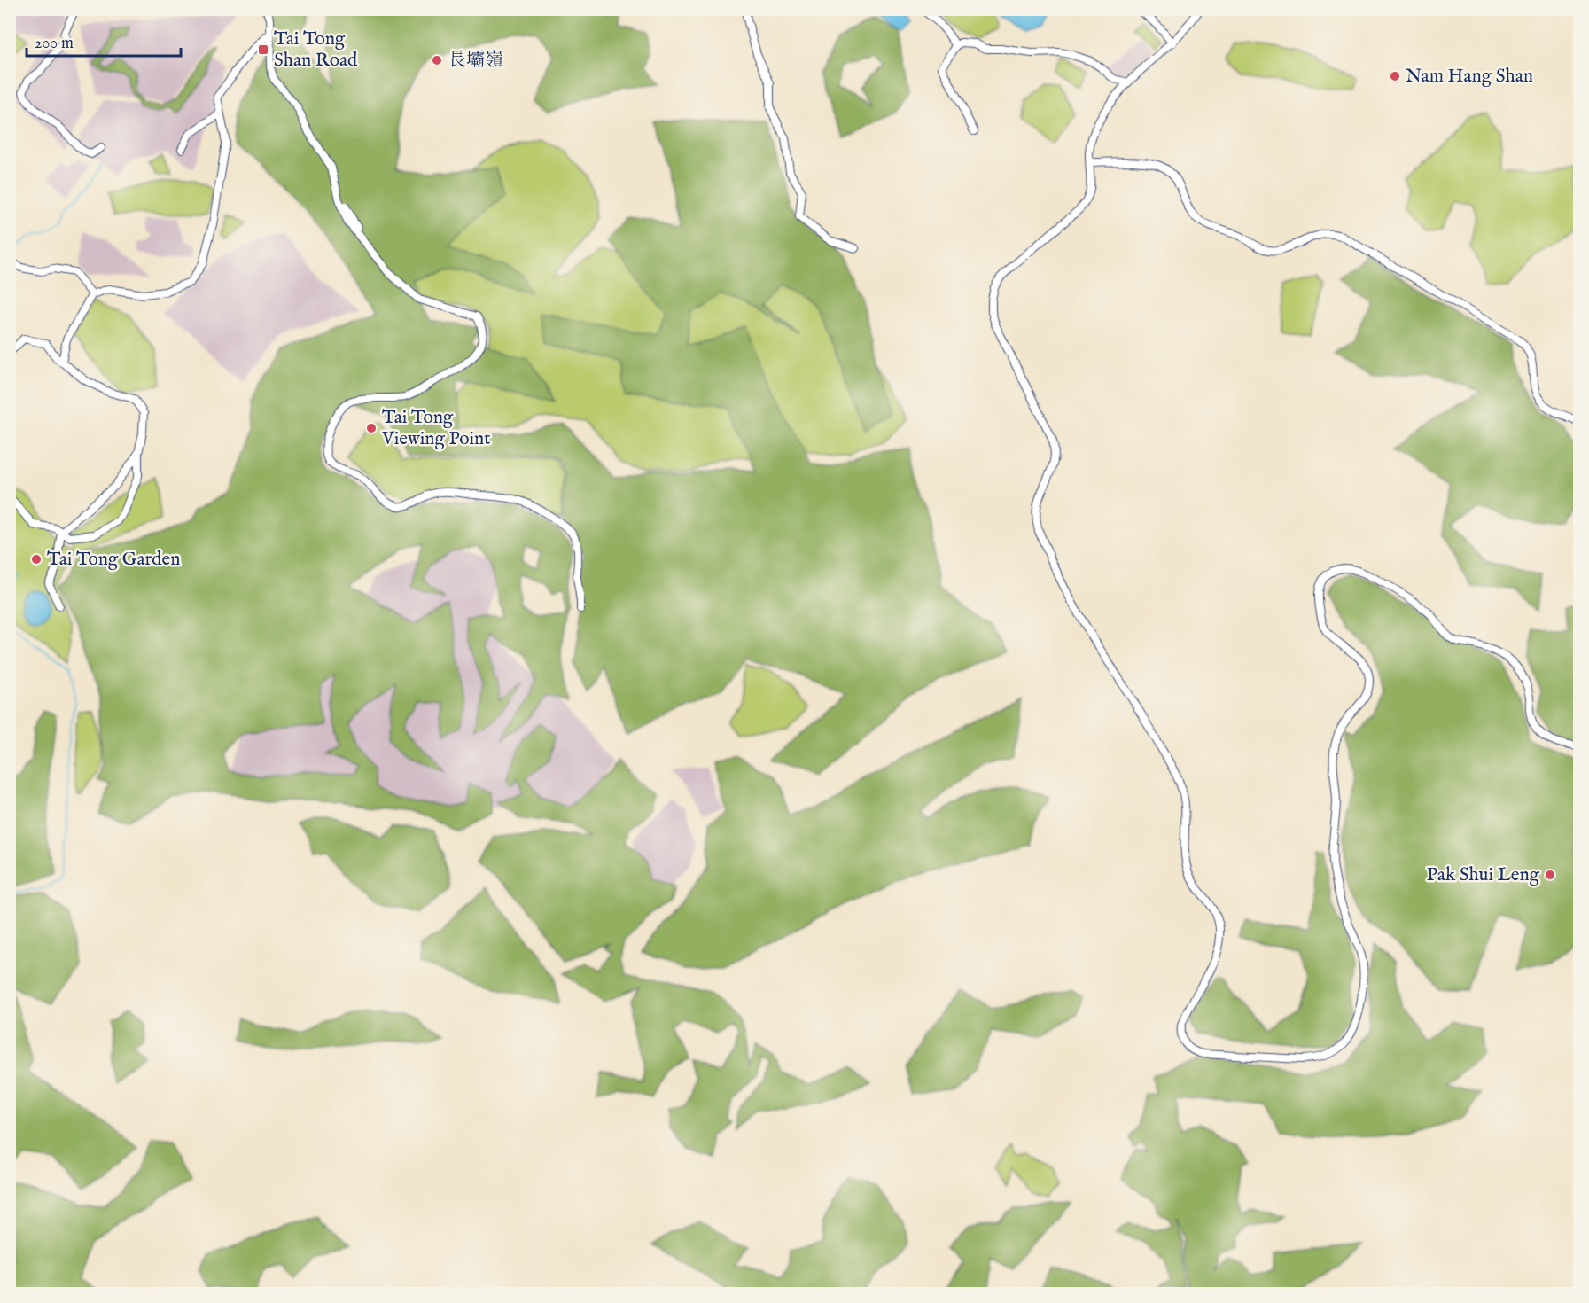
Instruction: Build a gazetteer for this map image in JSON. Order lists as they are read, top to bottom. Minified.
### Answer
{"places":{"transit":["Tai Tong Shan Road"],"other":["長壩嶺","Nam Hang Shan","Tai Tong Viewing Point","Tai Tong Garden","Pak Shui Leng"]},"scale_bar":"200 m"}
